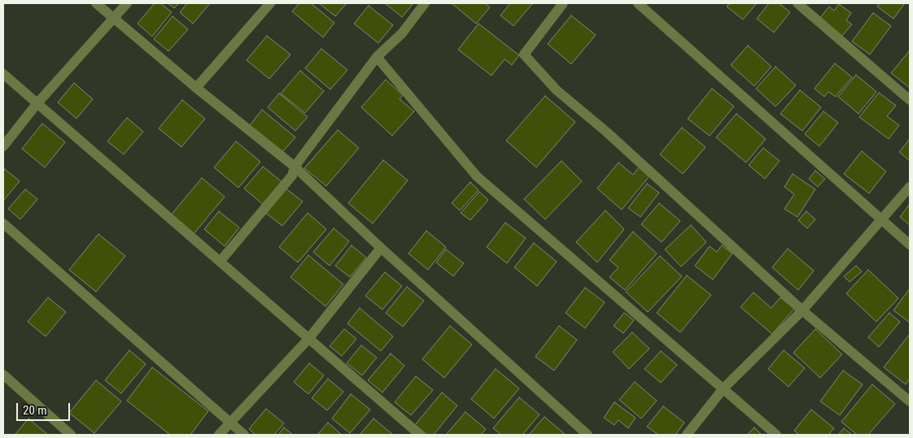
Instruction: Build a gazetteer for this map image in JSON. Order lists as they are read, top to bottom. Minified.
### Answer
{"scale_bar":"20 m"}
